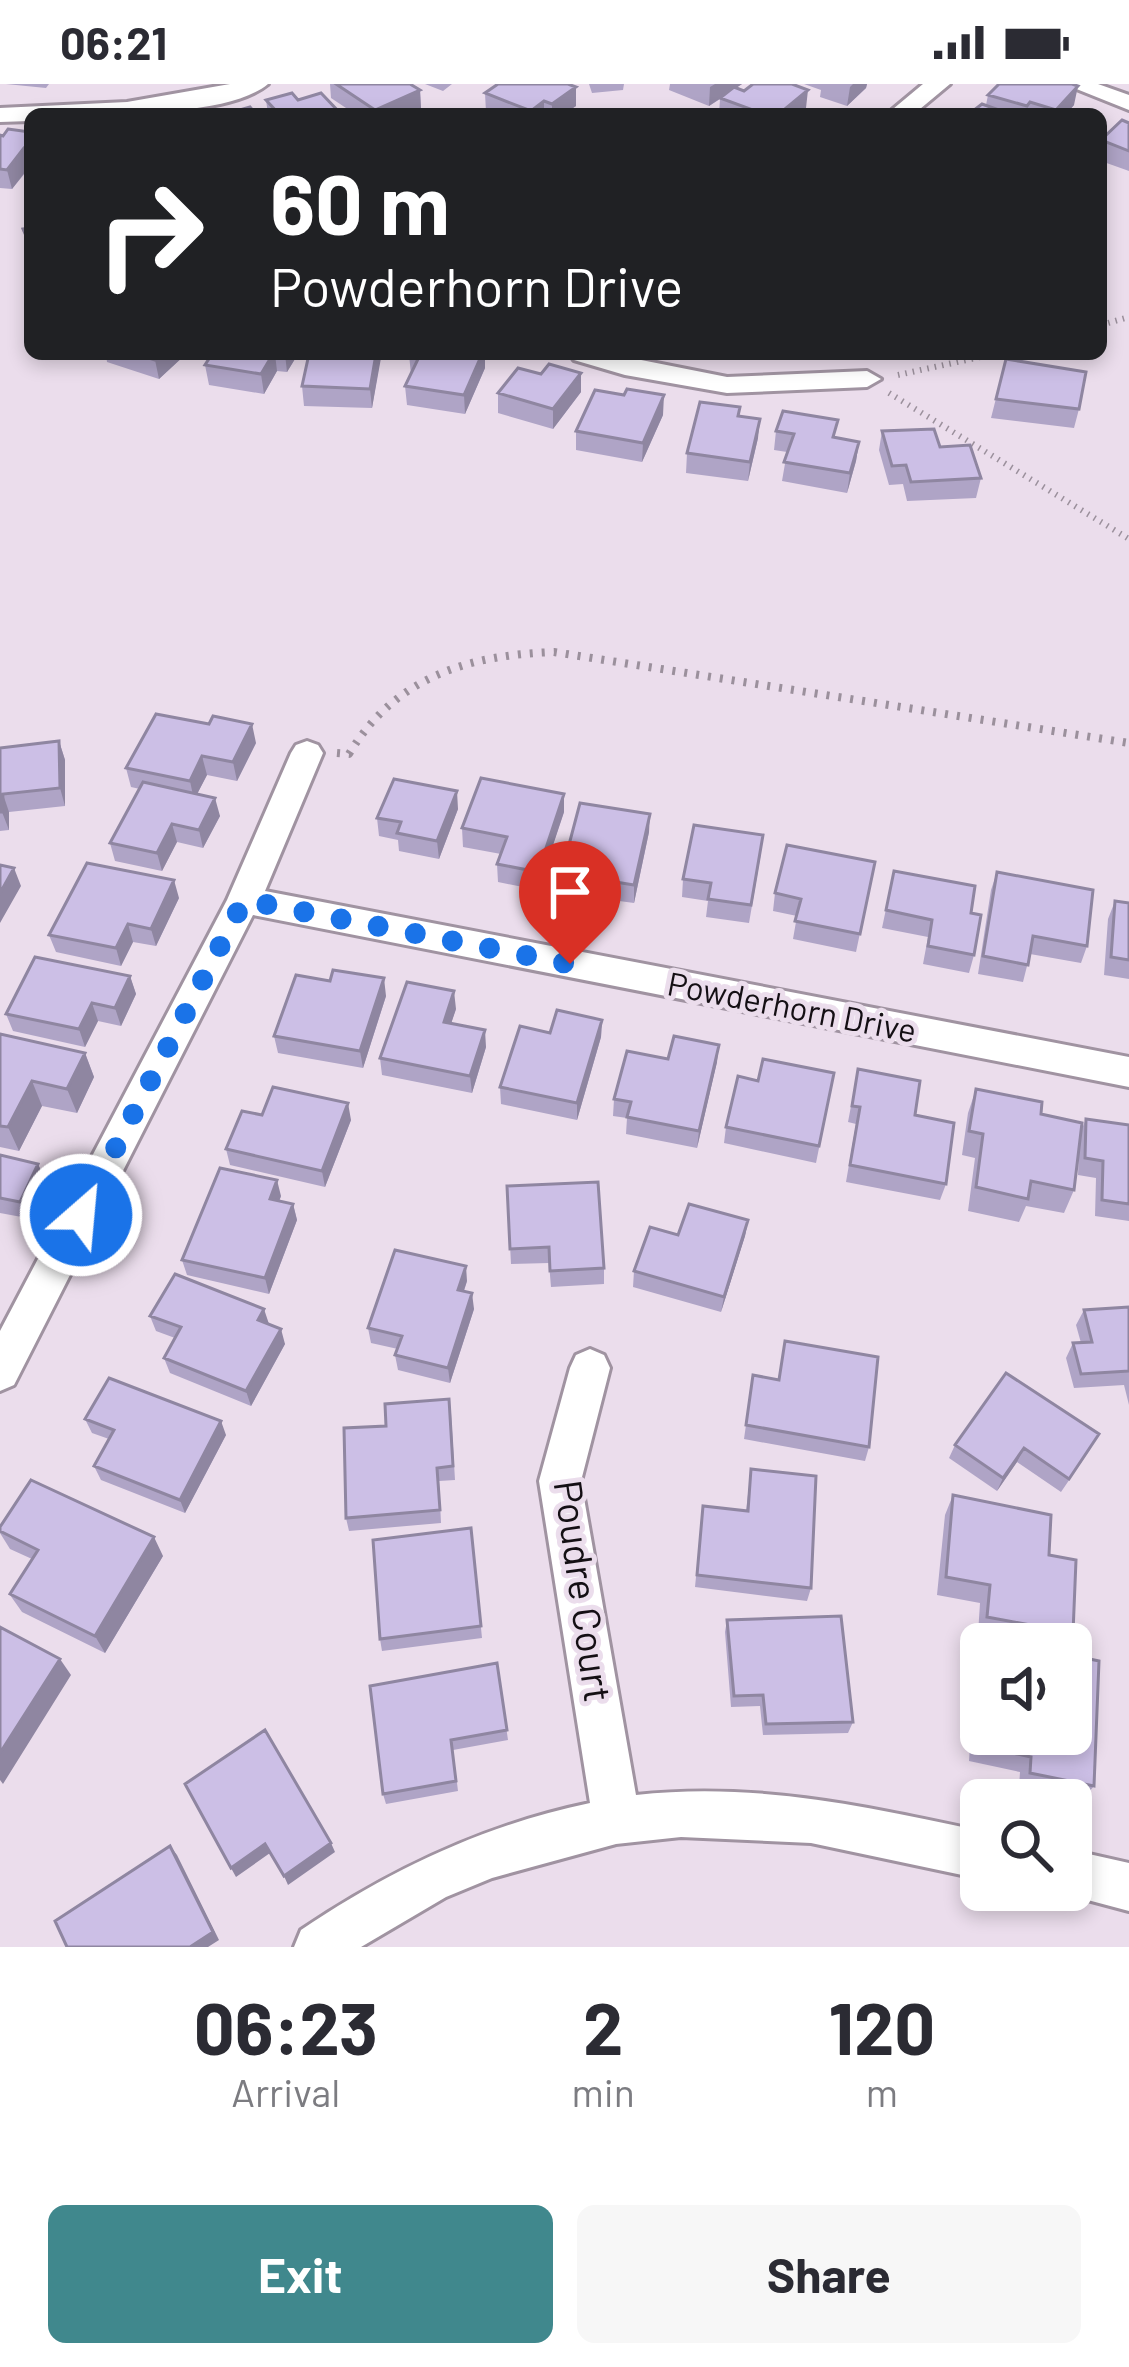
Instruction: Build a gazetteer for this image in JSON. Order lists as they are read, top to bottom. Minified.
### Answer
{"streets":{"street":["Powderhorn Drive","Poudre Court"]},"page":{"status":"06:21","turn":["60 m","Powderhorn Drive"],"eta":["06:23","Arrival","2","min","120","m"],"buttons":["Exit","Share"]}}
